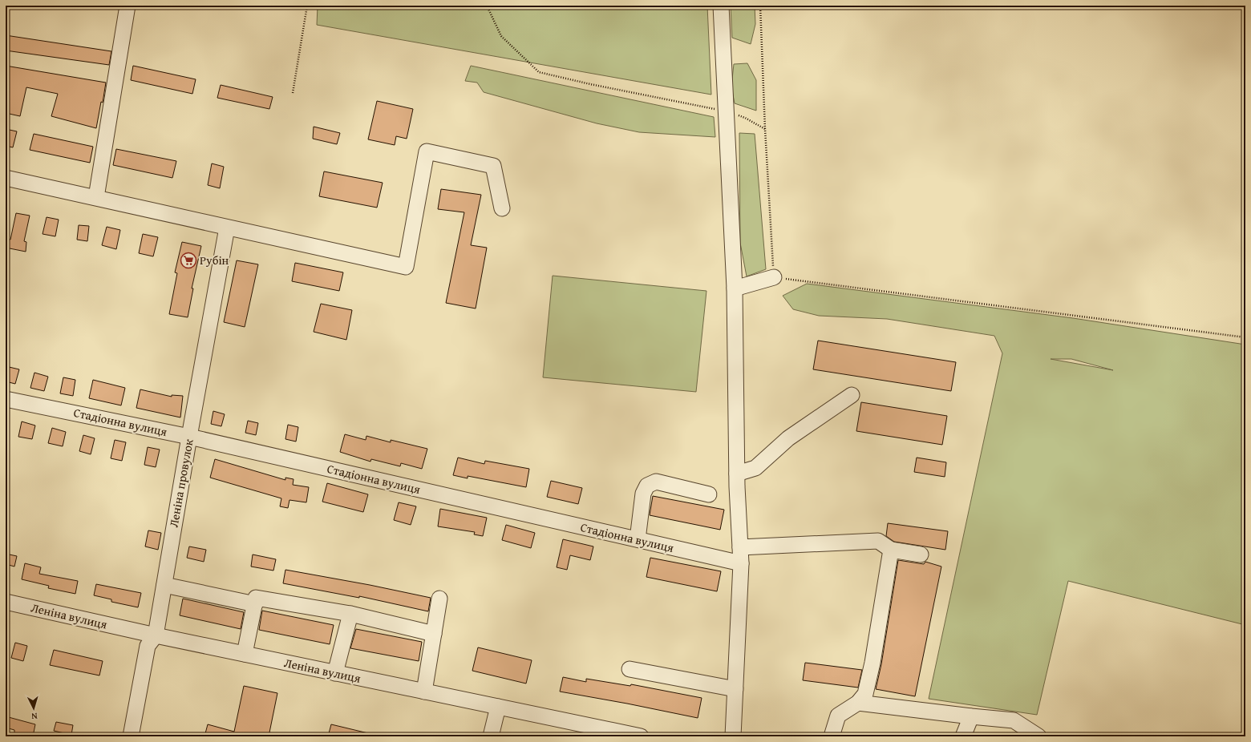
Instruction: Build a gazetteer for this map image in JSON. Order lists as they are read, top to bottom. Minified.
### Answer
{"streets":{"street":["Стадіонна вулиця","Леніна провулок","Леніна вулиця"]},"crossings":[["Стадіонна вулиця","Леніна провулок"],["Леніна провулок","Леніна вулиця"]],"places":{"supermarket":["Рубін"]},"north":"bottom"}
